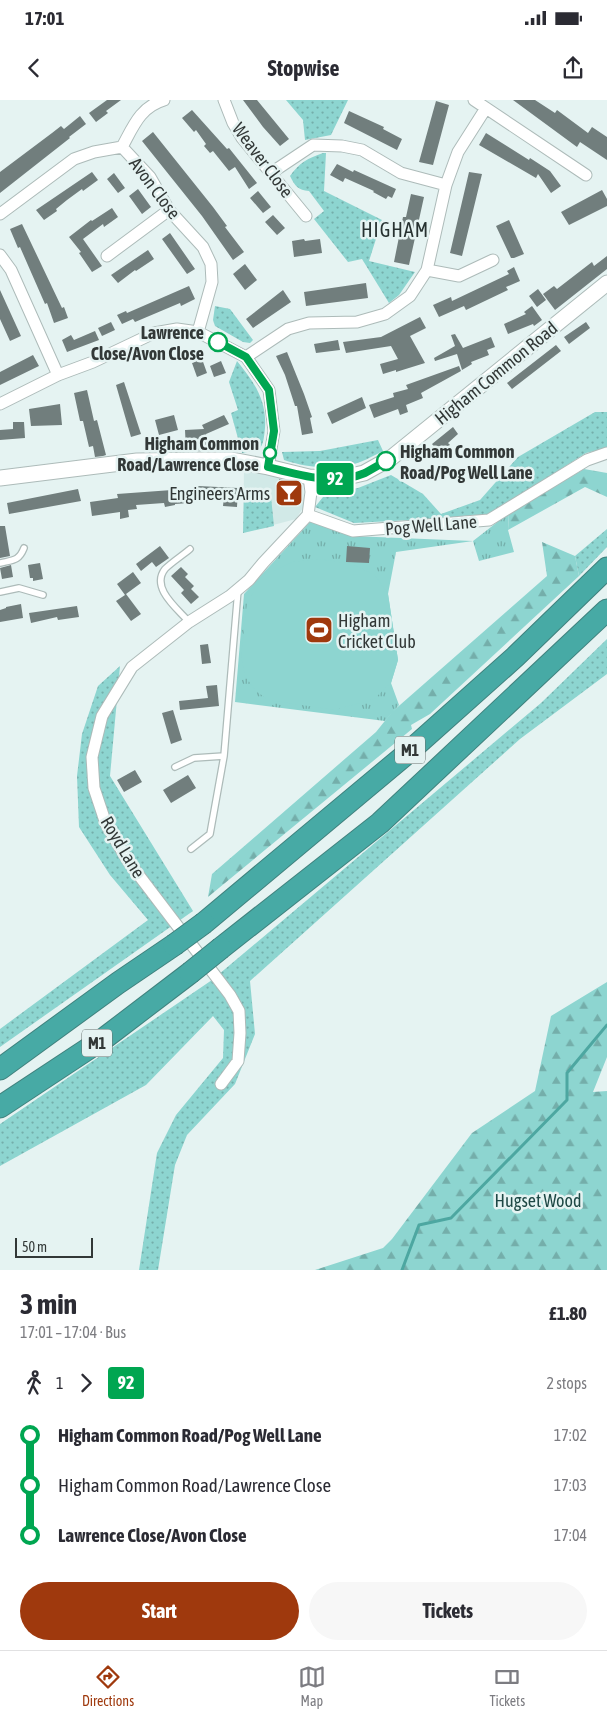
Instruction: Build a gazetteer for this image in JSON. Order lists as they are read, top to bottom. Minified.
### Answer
{"streets":{"highway":["M1"],"street":["Weaver Close","Avon Close","Higham Common Road","Pog Well Lane","Royd Lane"]},"crossings":[["Pog Well Lane","Royd Lane"]],"districts":["HIGHAM"],"parks":["Hugset Wood"],"places":{"other":["Lawrence Close/Avon Close","Higham Common Road/Lawrence Close","Higham Common Road/Pog Well Lane"],"bar":["Engineers Arms"],"sports":["Higham Cricket Club"]},"lines":["bus line 92"],"scale_bar":"50 m","page":{"status":"17:01","header":"Stopwise","on_map":"92","scale":"50 m","heading":["3 min","17:01 – 17:04 · Bus","£1.80"],"legs":["1","92","2 stops"],"list":[{"name":"Higham Common Road/Pog Well Lane","value":"17:02"},{"name":"Higham Common Road/Lawrence Close","value":"17:03"},{"name":"Lawrence Close/Avon Close","value":"17:04"}],"buttons":["Start","Tickets"],"tabs":["Directions","Map","Tickets"]}}
